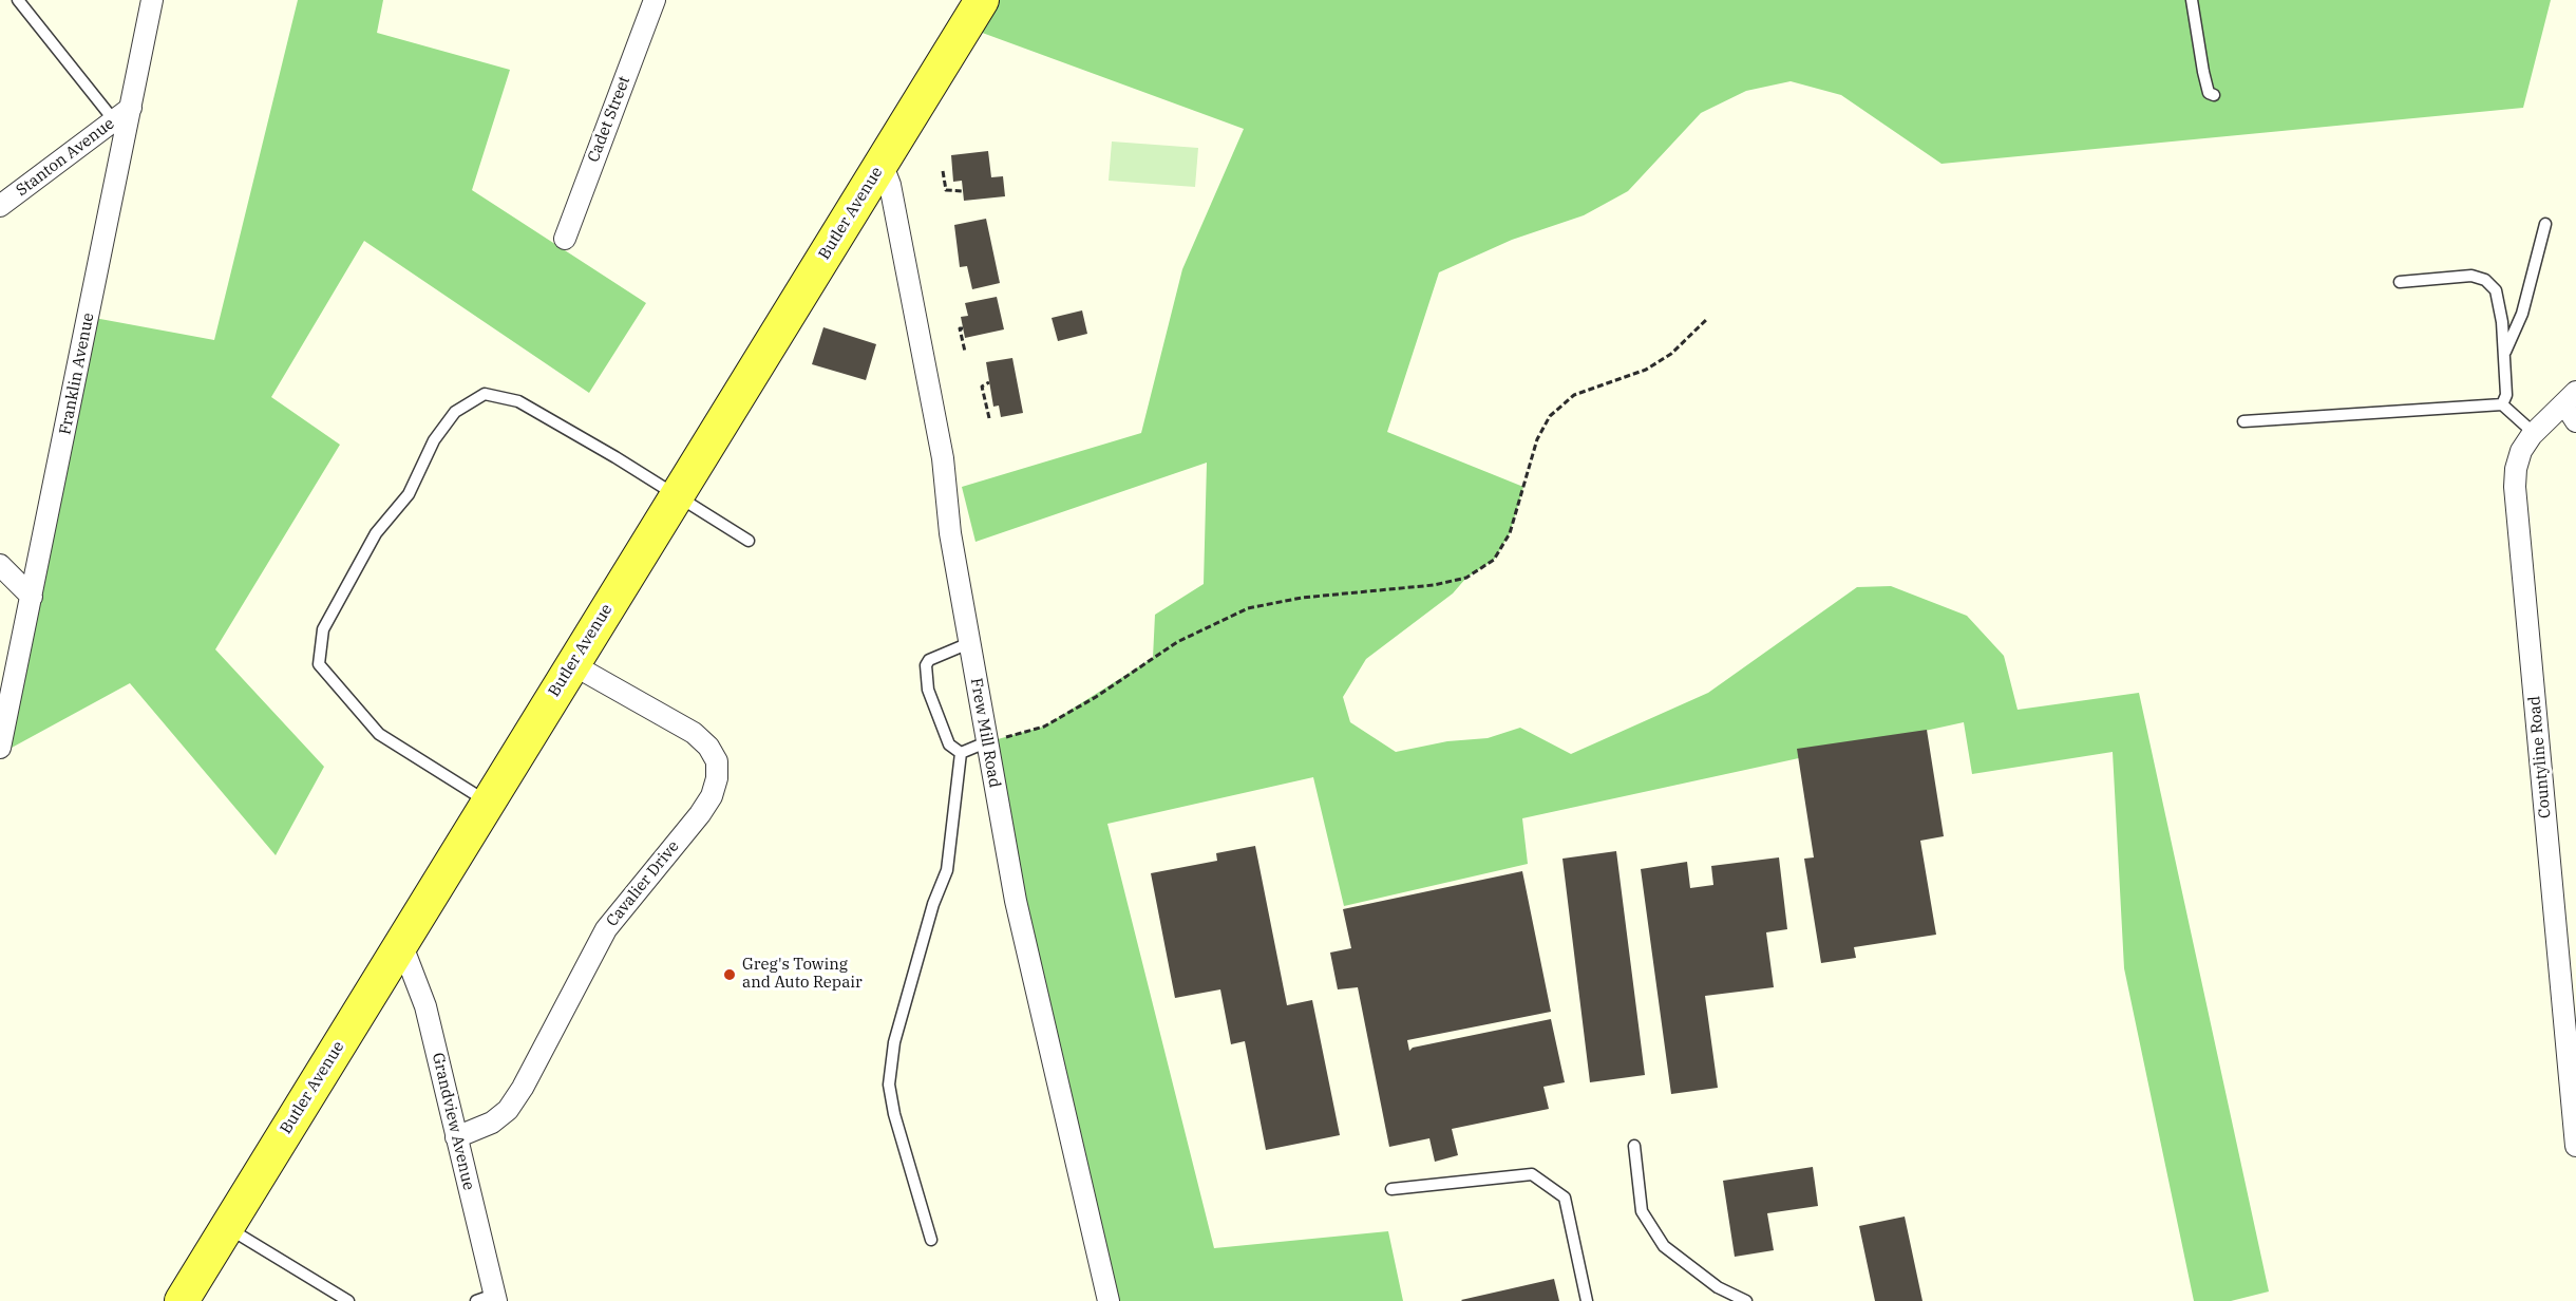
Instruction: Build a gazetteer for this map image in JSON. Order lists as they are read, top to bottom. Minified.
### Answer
{"streets":{"main road":["Butler Avenue"],"street":["Cadet Street","Stanton Avenue","Franklin Avenue","Frew Mill Road","Countyline Road","Cavalier Drive","Grandview Avenue"]},"crossings":[["Stanton Avenue","Franklin Avenue"],["Butler Avenue","Frew Mill Road"],["Butler Avenue","Cavalier Drive"],["Butler Avenue","Grandview Avenue"],["Cavalier Drive","Grandview Avenue"]],"places":["Greg's Towing and Auto Repair"]}
